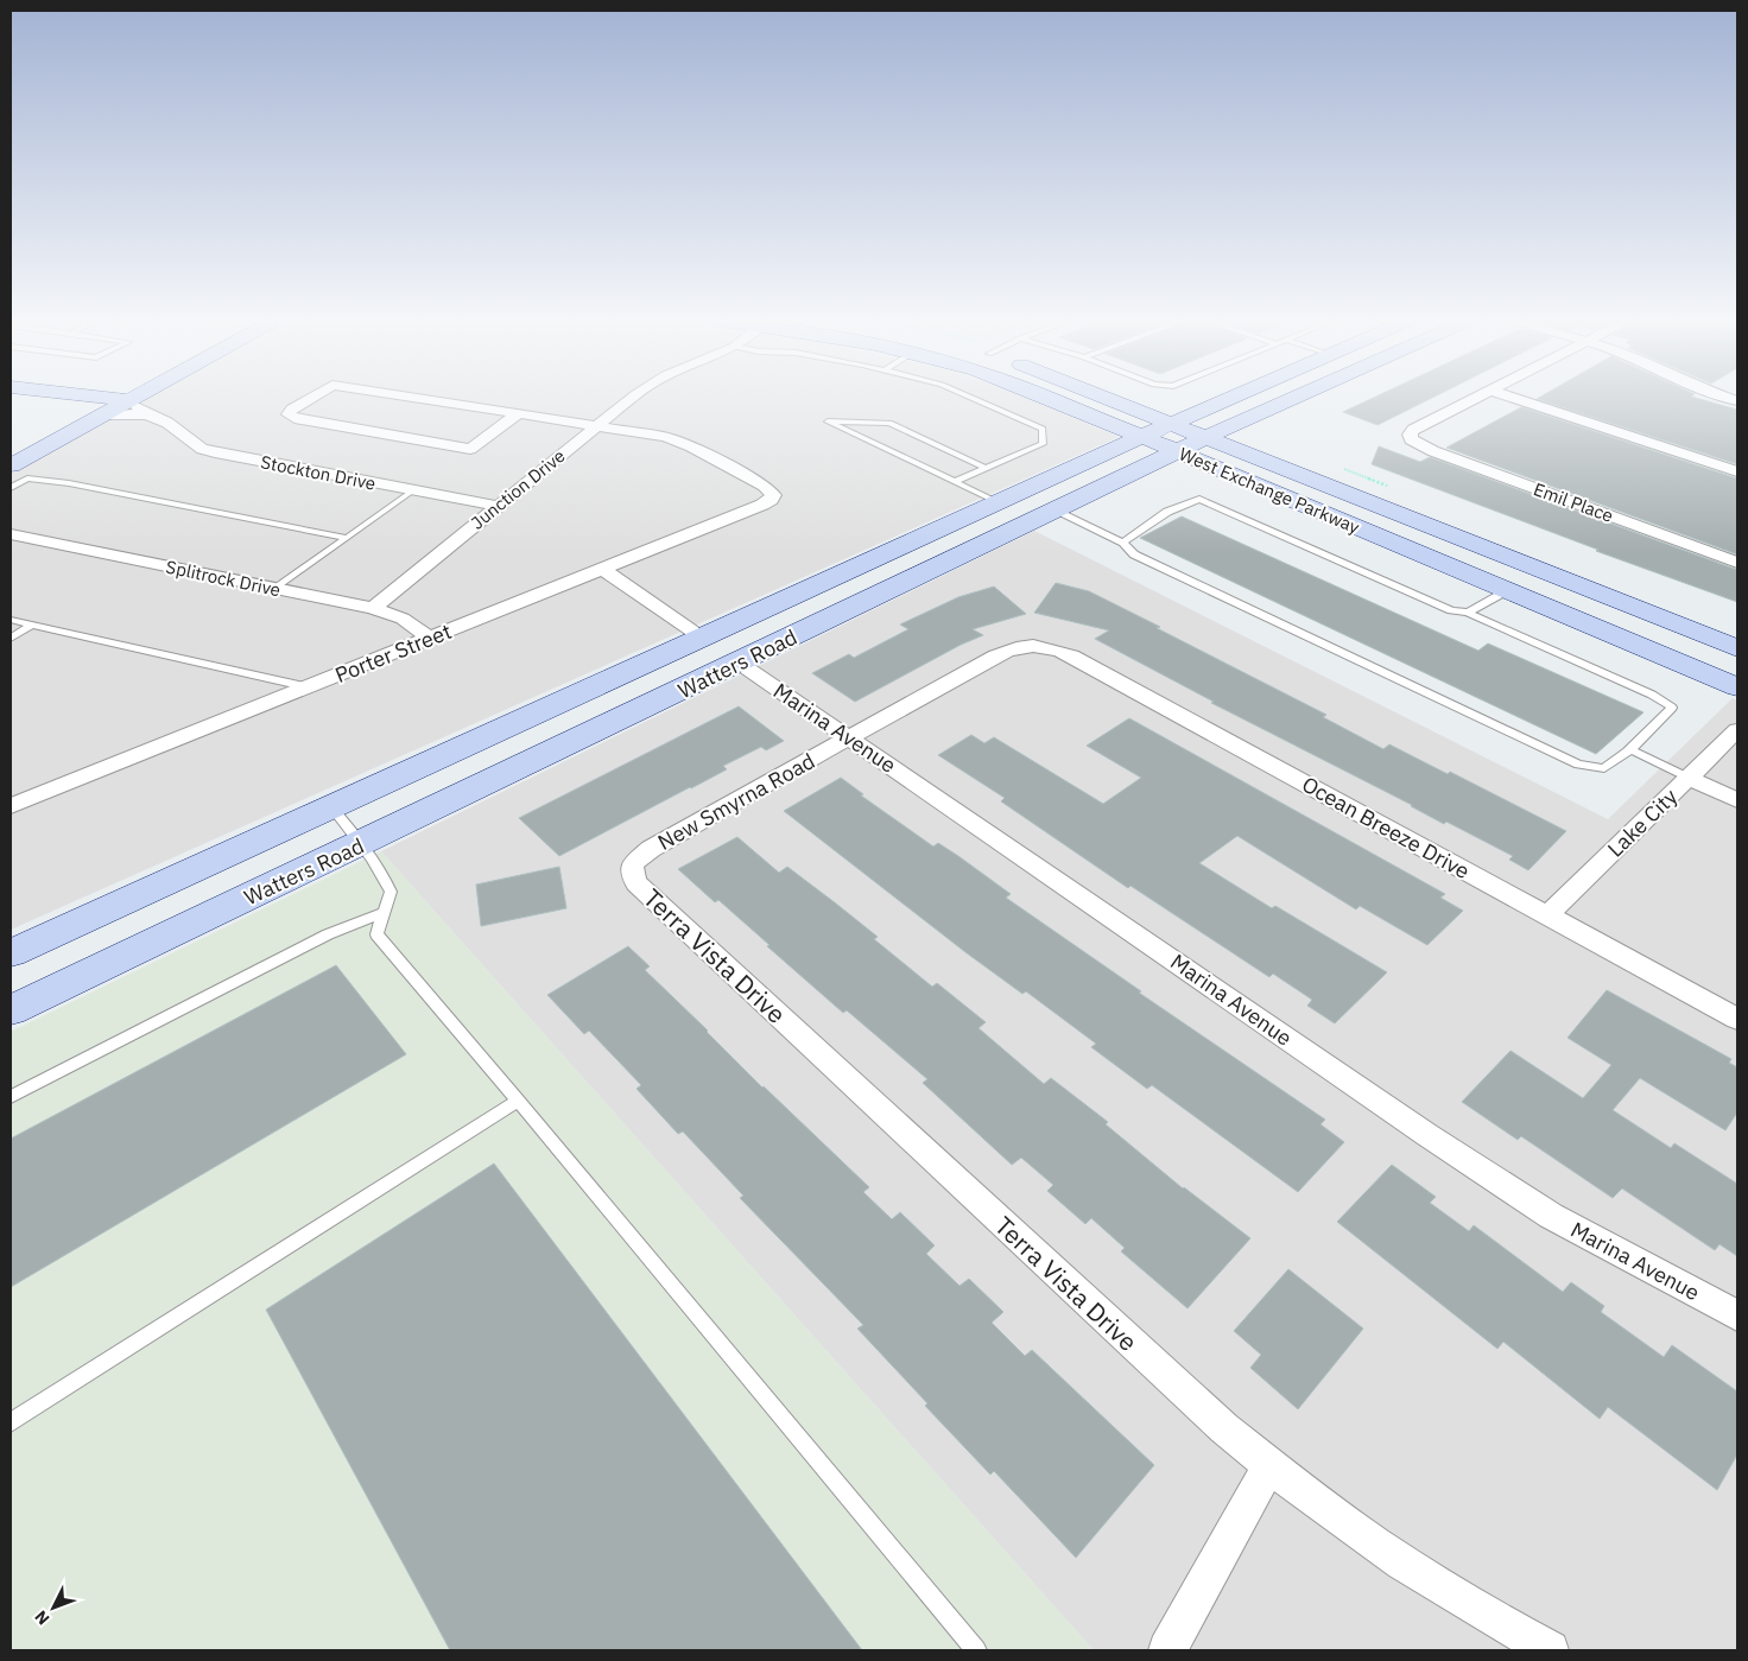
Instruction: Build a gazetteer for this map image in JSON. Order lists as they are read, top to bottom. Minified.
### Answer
{"streets":{"main road":["Stockton Drive","West Exchange Parkway","Watters Road"],"street":["Junction Drive","Emil Place","Splitrock Drive","Porter Street","Marina Avenue","New Smyrna Road","Lake City","Ocean Breeze Drive","Terra Vista Drive"]},"crossings":[["Stockton Drive","Junction Drive"],["Junction Drive","Splitrock Drive"],["Junction Drive","Porter Street"],["West Exchange Parkway","Watters Road"],["Splitrock Drive","Porter Street"],["Watters Road","Marina Avenue"],["Marina Avenue","New Smyrna Road"],["New Smyrna Road","Ocean Breeze Drive"],["New Smyrna Road","Terra Vista Drive"],["Lake City","Ocean Breeze Drive"]],"north":"bottom left"}
